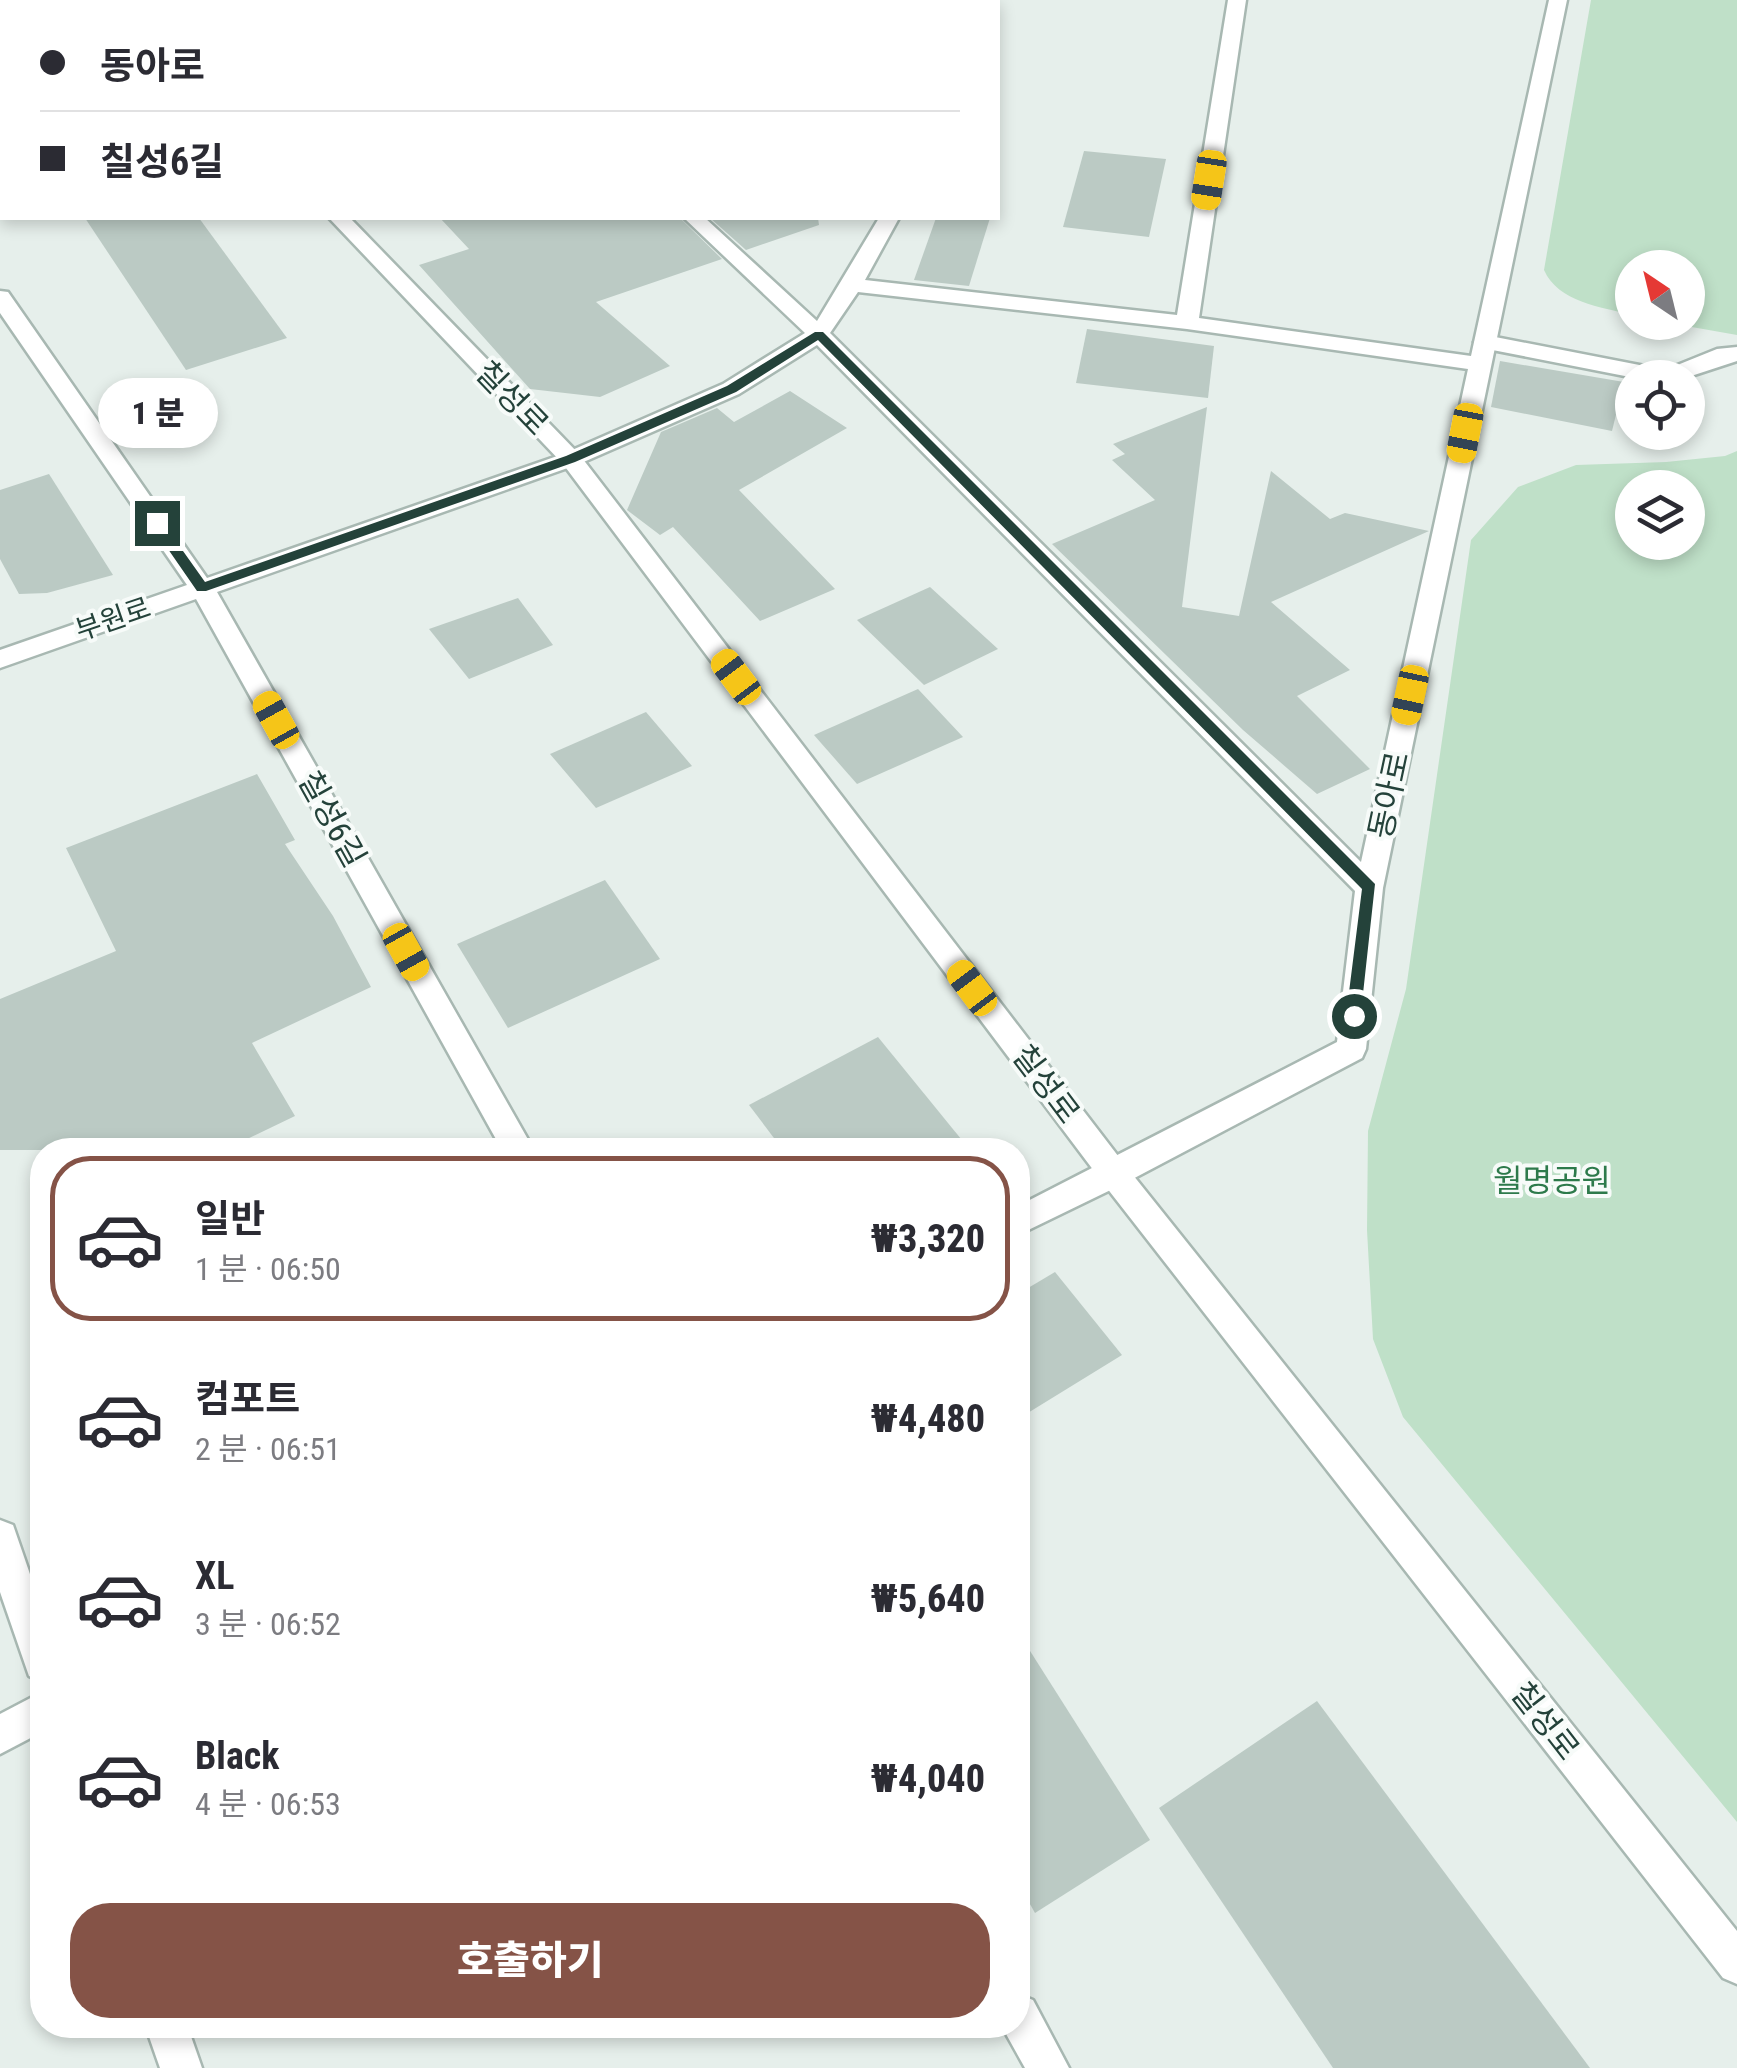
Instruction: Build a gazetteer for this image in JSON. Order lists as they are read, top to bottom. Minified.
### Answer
{"streets":{"street":["칠성로","부원로","동아로","칠성6길"]},"crossings":[["칠성로","부원로"],["칠성로","동아로"],["부원로","칠성6길"]],"parks":["월명공원"],"north":"top left","page":{"banner":["동아로","칠성6길"],"bubble":"1 분","list":[{"name":"일반","note":"1 분 · 06:50","value":"₩3,320"},{"name":"컴포트","note":"2 분 · 06:51","value":"₩4,480"},{"name":"XL","note":"3 분 · 06:52","value":"₩5,640"},{"name":"Black","note":"4 분 · 06:53","value":"₩4,040"}],"buttons":"호출하기"}}
